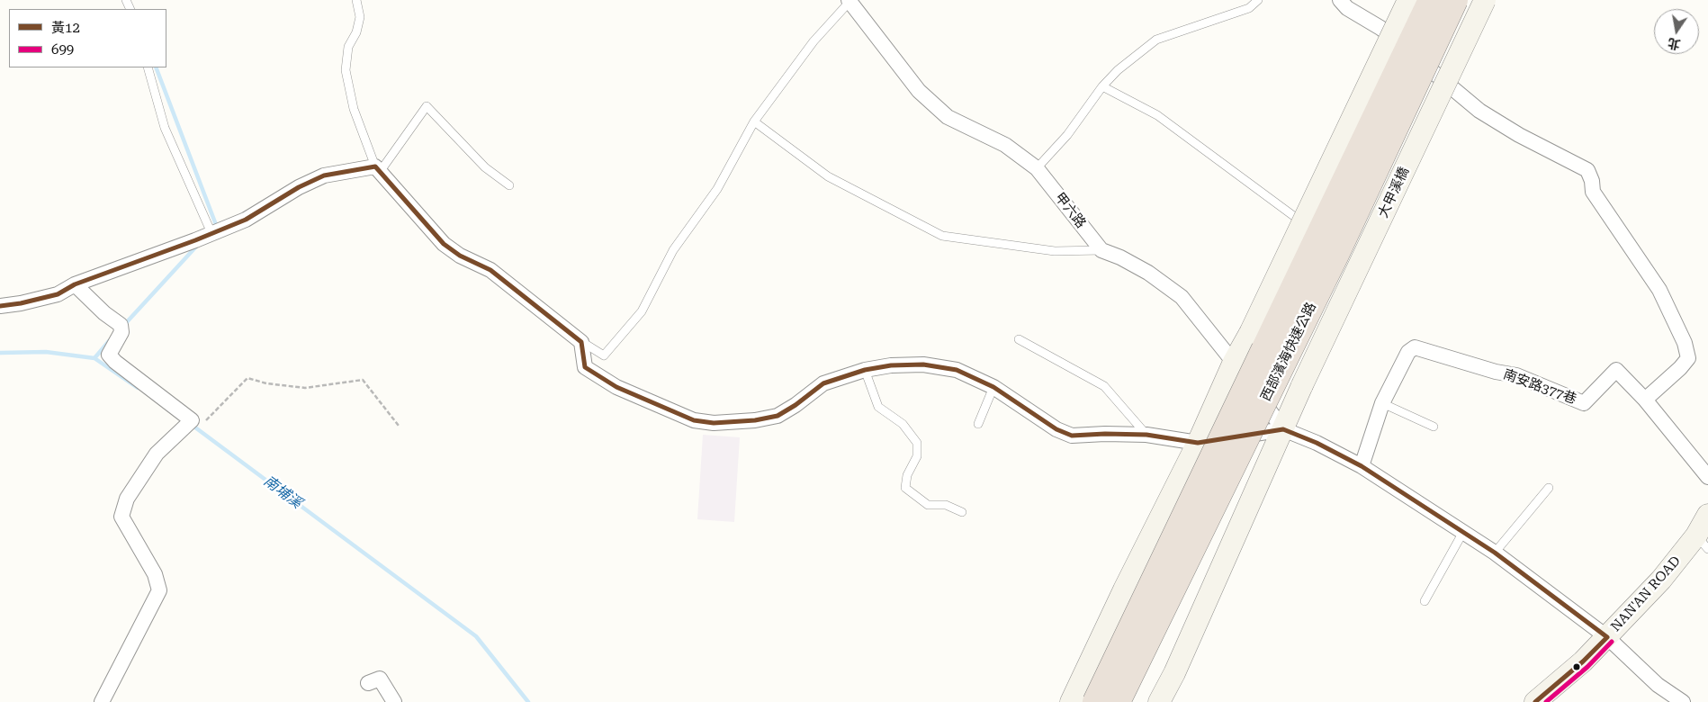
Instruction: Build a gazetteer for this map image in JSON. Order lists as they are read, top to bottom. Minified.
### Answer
{"streets":{"highway":["西部濱海快速公路"],"street":["大甲溪橋","甲六路","南安路377巷","NAN'AN ROAD"]},"water":["南埔溪"],"lines":["transit line 黃12","transit line 699"],"legend":["黃12","699"],"north":"bottom"}
